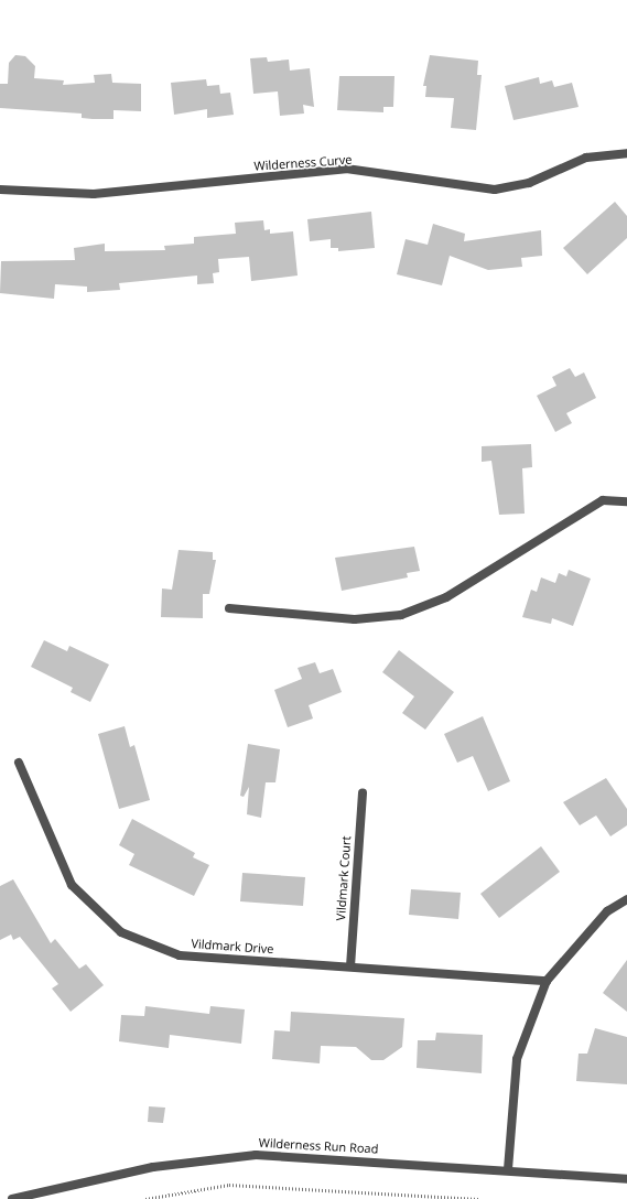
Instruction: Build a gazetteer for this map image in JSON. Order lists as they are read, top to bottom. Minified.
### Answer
{"streets":{"street":["Wilderness Curve","Vildmark Court","Vildmark Drive","Wilderness Run Road"]},"crossings":[["Vildmark Court","Vildmark Drive"]]}
